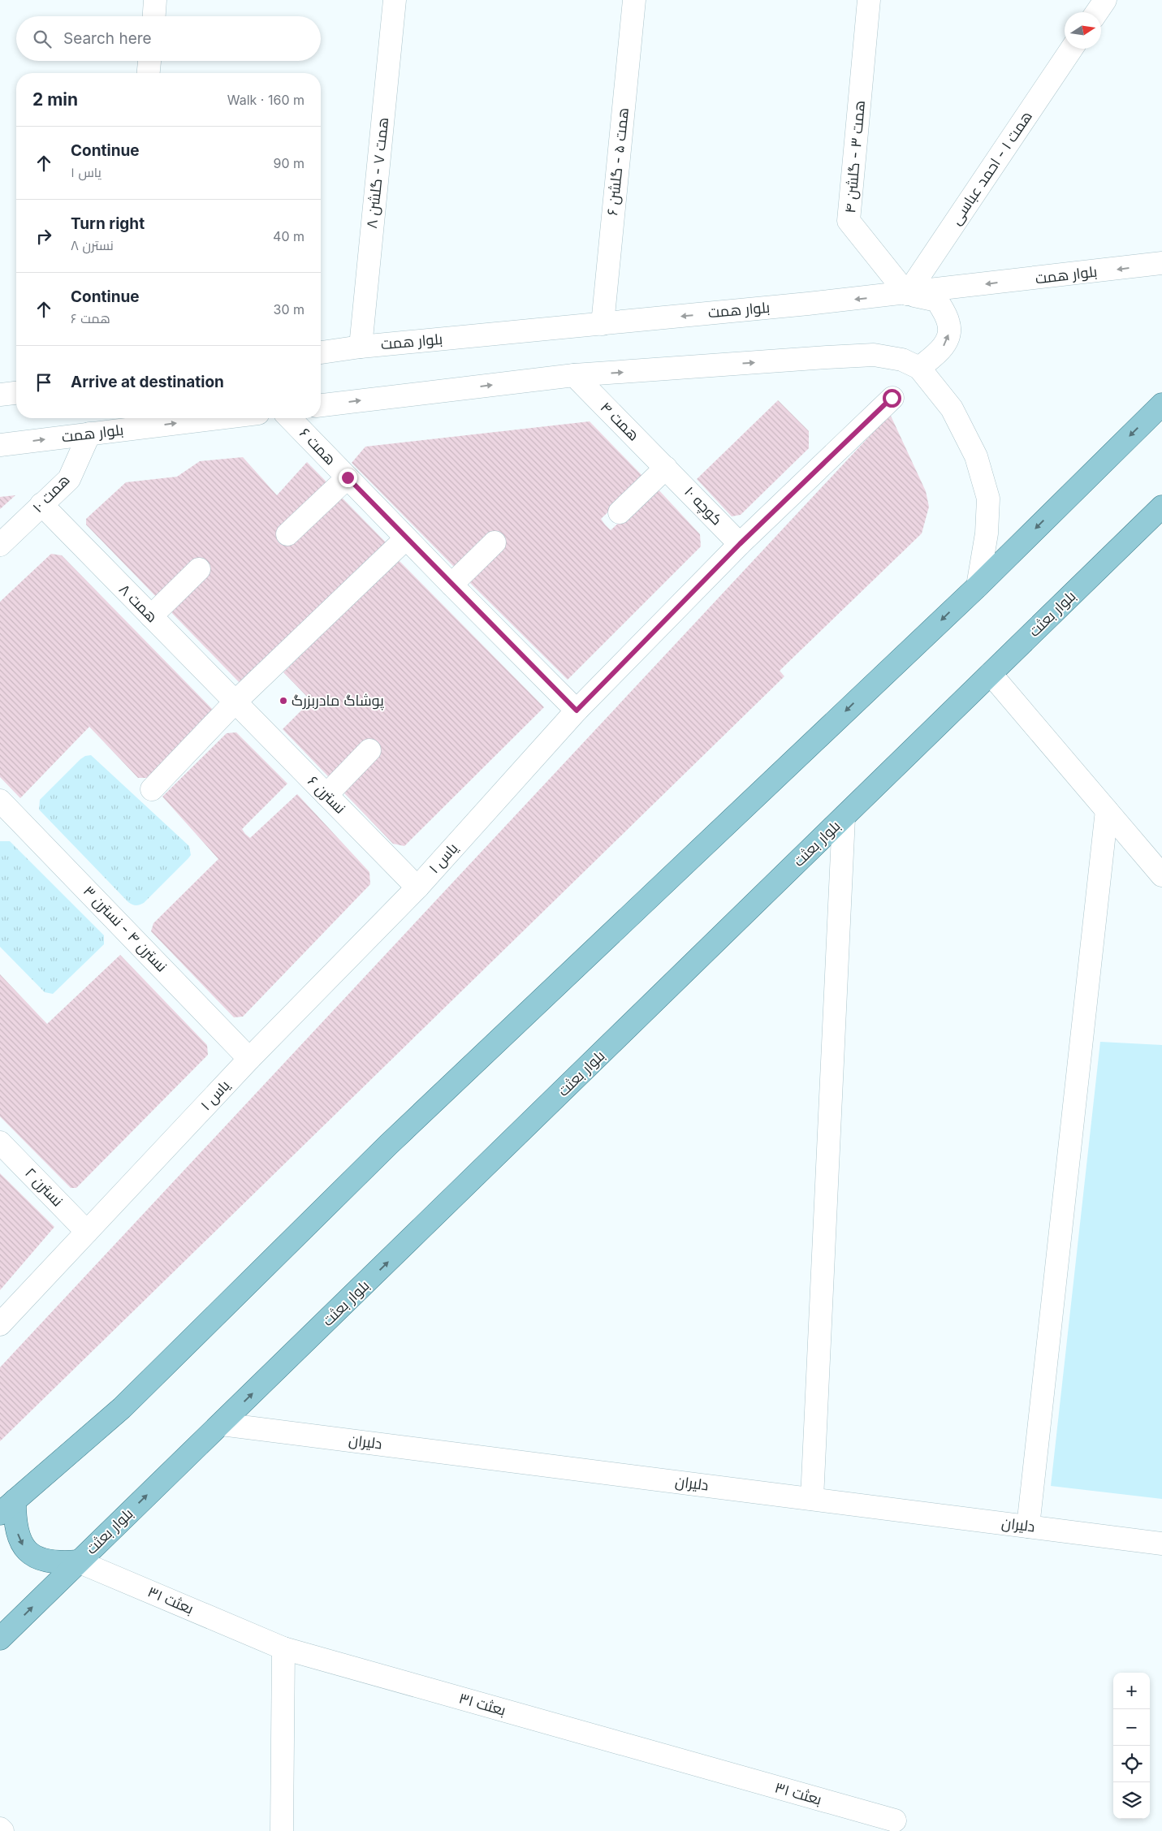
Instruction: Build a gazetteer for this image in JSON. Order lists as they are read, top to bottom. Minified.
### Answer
{"streets":{"main road":["بلوار بعثت"],"street":["همت ۳ - گلشن ۴","همت ۵ - گلشن ۶","همت ۱ - احمد عباسی","همت ۷ - گلشن ۸","بلوار همت","همت ۴","همت ۶","همت ۱۰","کوچه ۱۰","همت ۸","نسترن ۶","یاس ۱","نسترن ۴ - نسترن ۳","نسترن ۲","دلیران","بعثت ۳۱"]},"crossings":[["همت ۳ - گلشن ۴","همت ۱ - احمد عباسی"],["همت ۳ - گلشن ۴","بلوار همت"],["همت ۵ - گلشن ۶","بلوار همت"],["همت ۱ - احمد عباسی","بلوار همت"],["همت ۷ - گلشن ۸","بلوار همت"],["بلوار همت","همت ۱۰"],["همت ۴","کوچه ۱۰"],["همت ۶","یاس ۱"],["همت ۱۰","همت ۸"],["کوچه ۱۰","یاس ۱"],["همت ۸","نسترن ۶"],["بلوار بعثت","دلیران"],["بلوار بعثت","بعثت ۳۱"],["نسترن ۶","یاس ۱"],["یاس ۱","نسترن ۴ - نسترن ۳"],["یاس ۱","نسترن ۲"]],"places":["پوشاگ مادربزرگ"],"north":"right","page":{"search":"Search here","heading":["2 min","Walk · 160 m"],"list":[["Continue","یاس ۱","90 m"],["Turn right","نسترن ۸","40 m"],["Continue","همت ۶","30 m"],"Arrive at destination"],"map_buttons":["+","−"]}}
